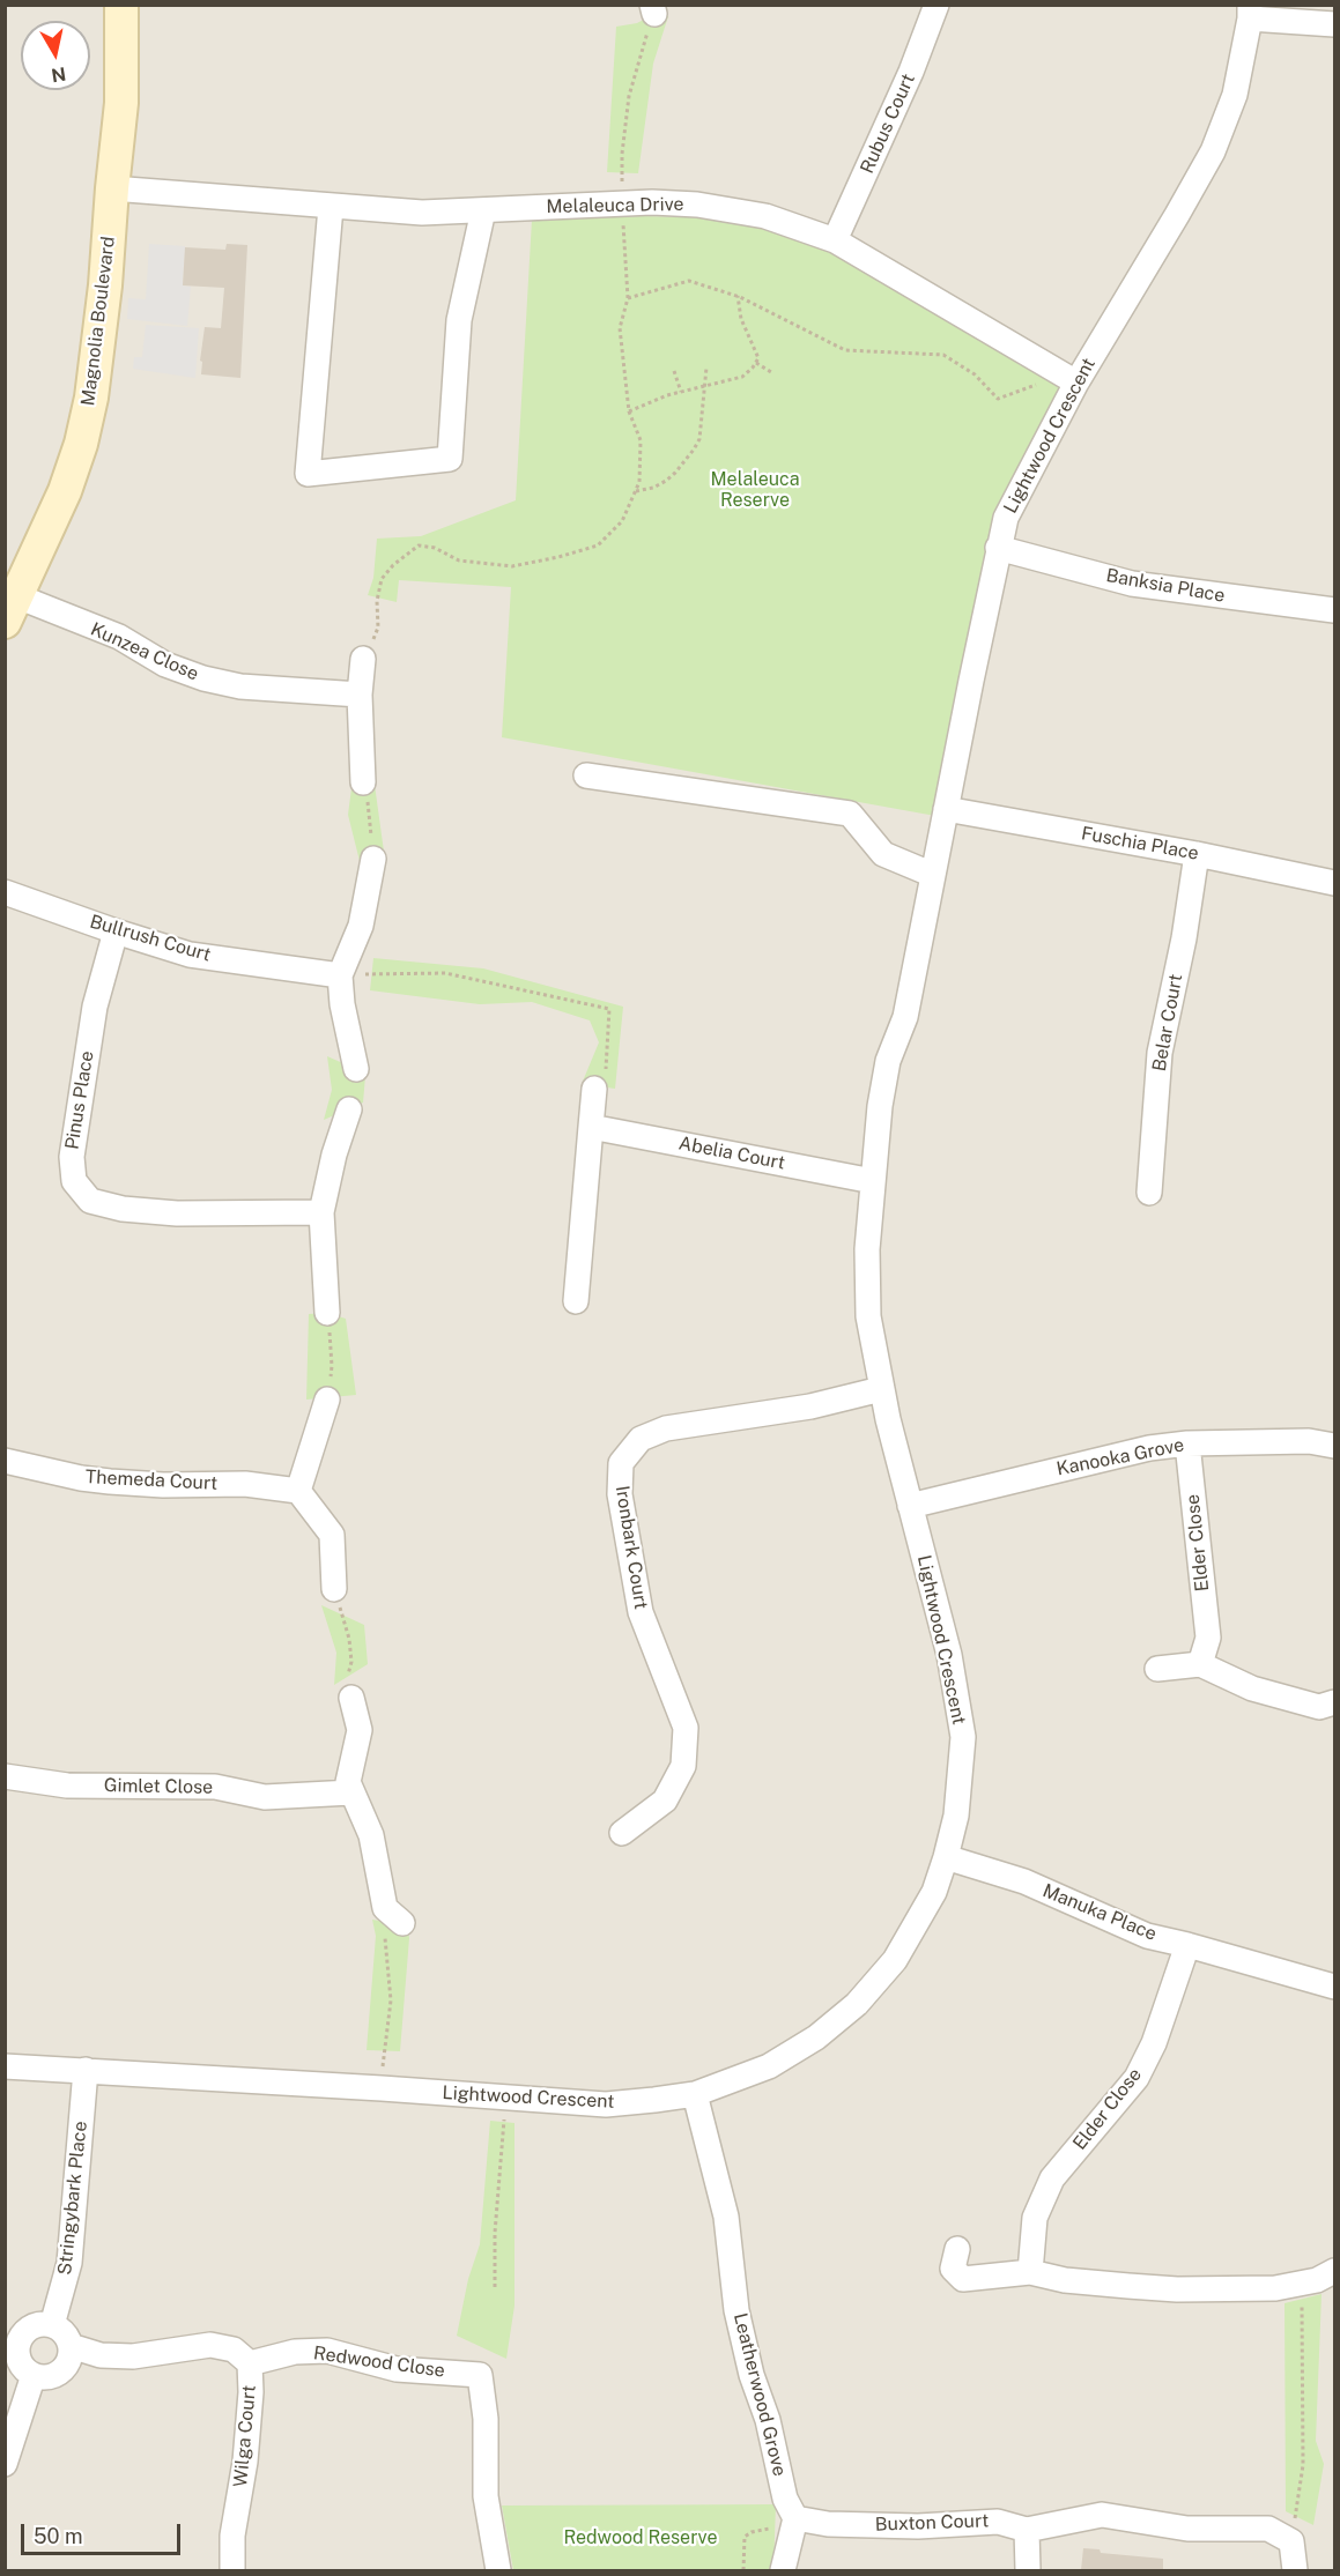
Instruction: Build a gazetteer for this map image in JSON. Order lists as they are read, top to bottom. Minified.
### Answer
{"streets":{"street":["Rubus Court","Melaleuca Drive","Magnolia Boulevard","Lightwood Crescent","Banksia Place","Kunzea Close","Fuschia Place","Bullrush Court","Belar Court","Pinus Place","Abelia Court","Kanooka Grove","Themeda Court","Elder Close","Ironbark Court","Gimlet Close","Manuka Place","Stringybark Place","Redwood Close","Leatherwood Grove","Wilga Court","Buxton Court"]},"crossings":[["Rubus Court","Melaleuca Drive"],["Melaleuca Drive","Magnolia Boulevard"],["Melaleuca Drive","Lightwood Crescent"],["Magnolia Boulevard","Kunzea Close"],["Lightwood Crescent","Banksia Place"],["Lightwood Crescent","Fuschia Place"],["Lightwood Crescent","Abelia Court"],["Lightwood Crescent","Kanooka Grove"],["Lightwood Crescent","Ironbark Court"],["Lightwood Crescent","Manuka Place"],["Lightwood Crescent","Stringybark Place"],["Lightwood Crescent","Leatherwood Grove"],["Fuschia Place","Belar Court"],["Bullrush Court","Pinus Place"],["Kanooka Grove","Elder Close"],["Elder Close","Manuka Place"],["Stringybark Place","Wilga Court"],["Redwood Close","Wilga Court"],["Leatherwood Grove","Buxton Court"]],"parks":["Melaleuca Reserve","Redwood Reserve"],"scale_bar":"50 m","north":"bottom"}
